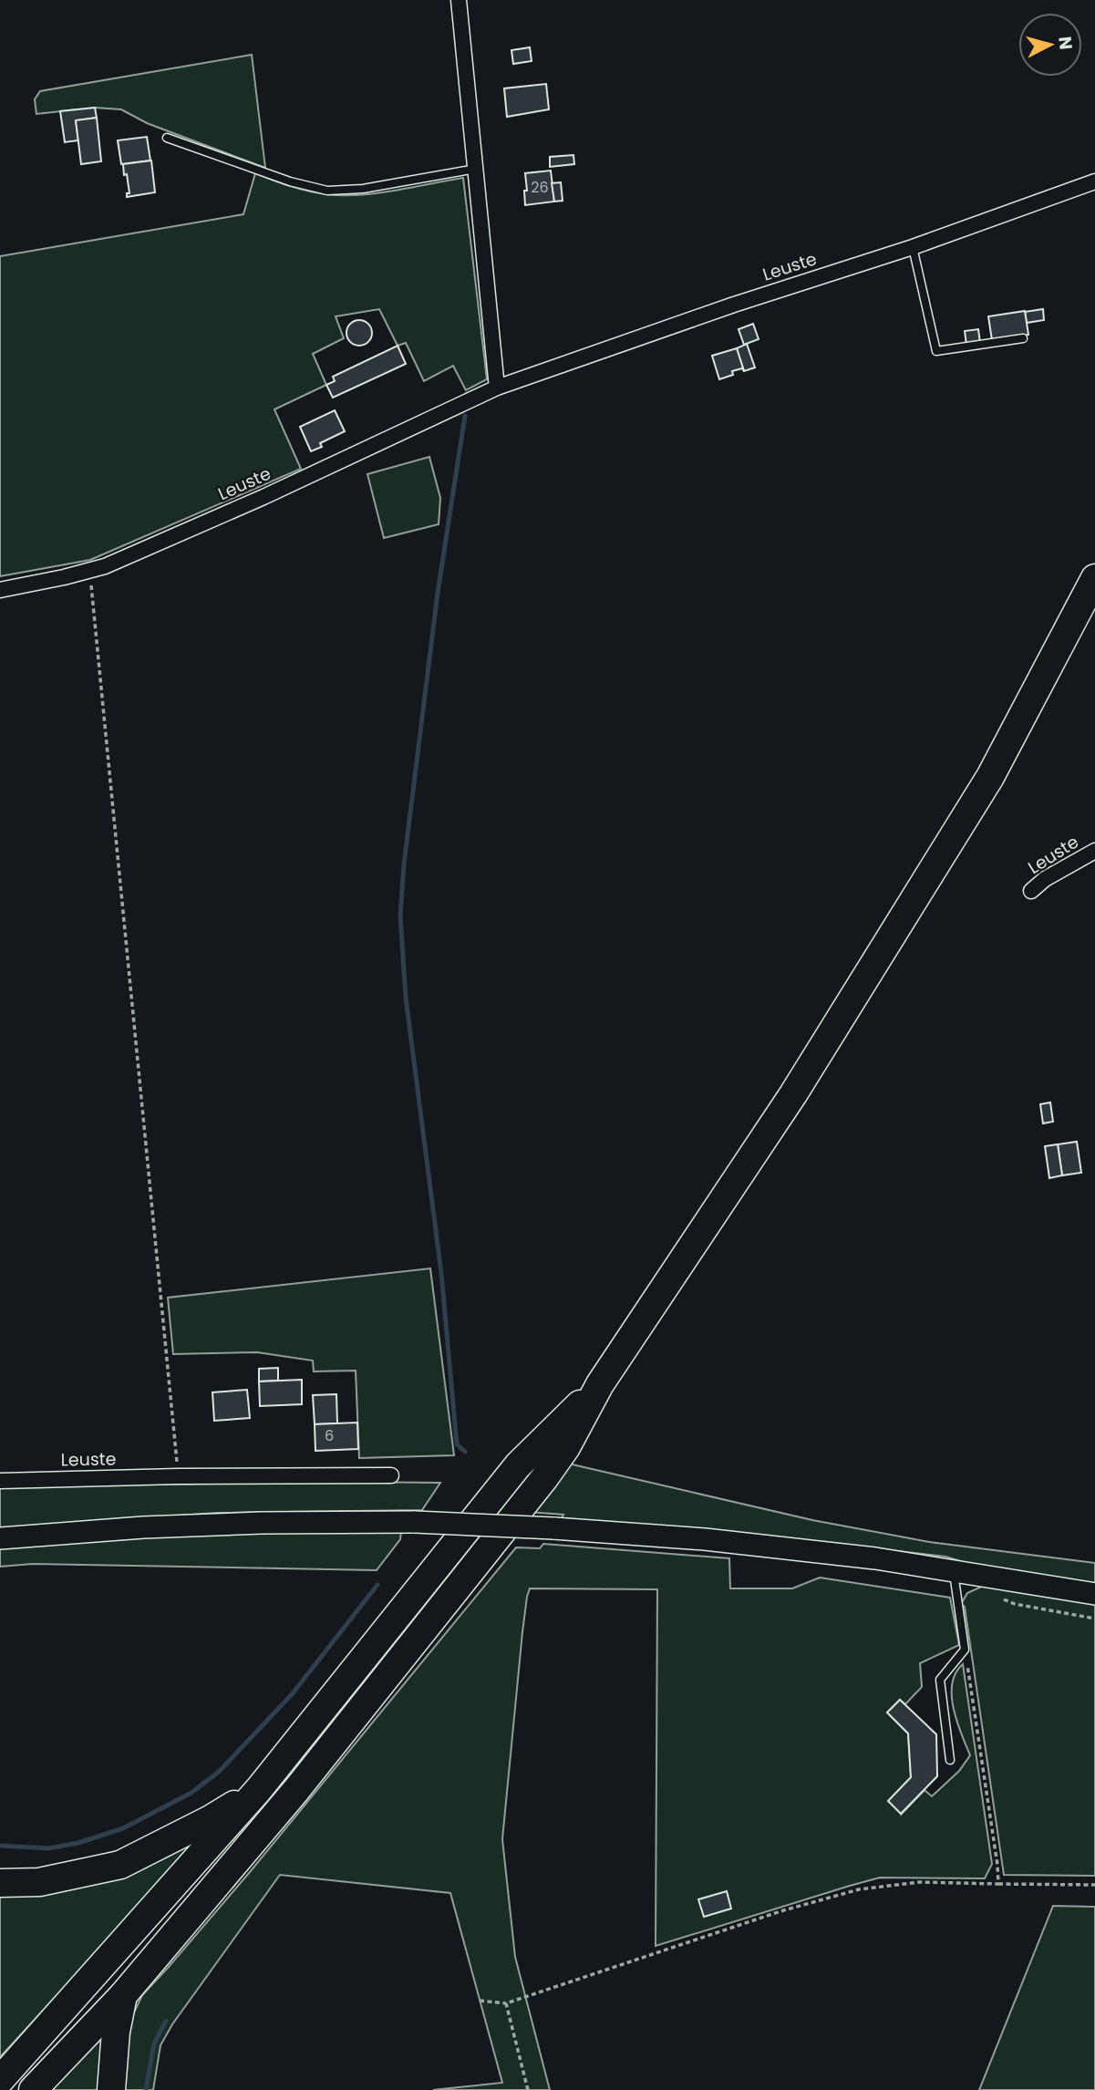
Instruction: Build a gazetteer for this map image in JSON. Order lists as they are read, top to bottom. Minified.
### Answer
{"streets":{"street":["Leuste"]},"house_numbers":["26","6"],"north":"right"}
